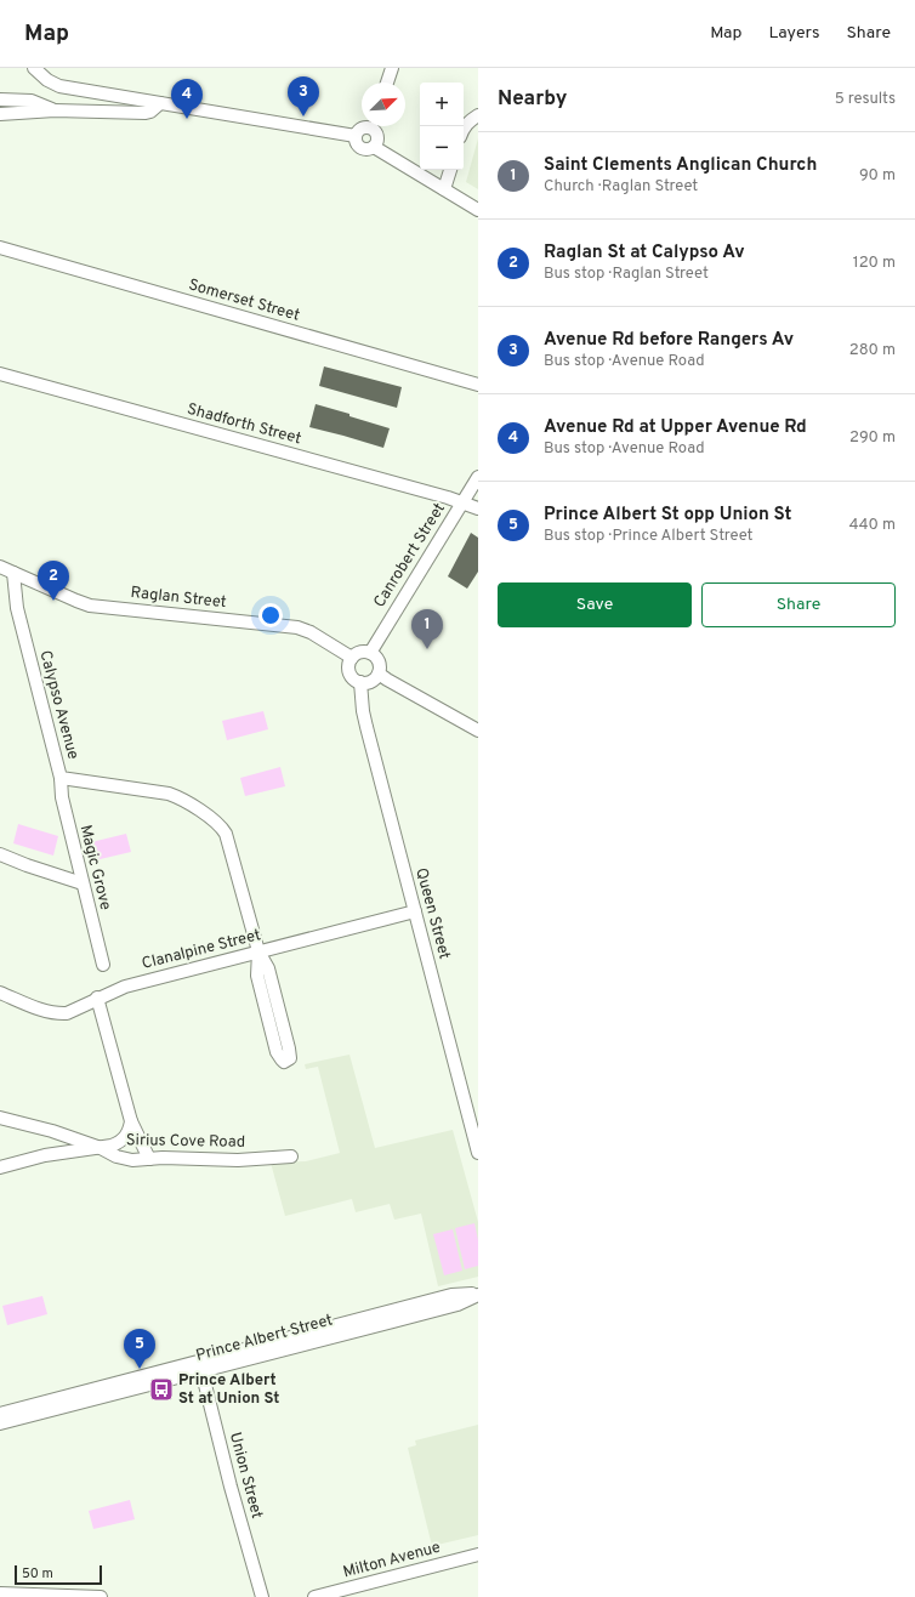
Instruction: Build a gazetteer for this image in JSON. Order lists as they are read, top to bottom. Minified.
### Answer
{"streets":{"street":["Somerset Street","Shadforth Street","Canrobert Street","Raglan Street","Calypso Avenue","Magic Grove","Queen Street","Clanalpine Street","Sirius Cove Road","Prince Albert Street","Union Street","Milton Avenue"]},"crossings":[["Shadforth Street","Canrobert Street"],["Canrobert Street","Raglan Street"],["Canrobert Street","Queen Street"],["Raglan Street","Calypso Avenue"],["Raglan Street","Queen Street"],["Calypso Avenue","Magic Grove"],["Calypso Avenue","Clanalpine Street"],["Queen Street","Clanalpine Street"],["Prince Albert Street","Union Street"]],"places":{"bus stop":["Prince Albert St at Union St"]},"scale_bar":"50 m","north":"top right","page":{"header":"Map","nav":["Map","Layers","Share"],"heading":["Nearby","5 results"],"pins":["3","4","2","1","5"],"map_buttons":["+","−"],"list":[{"mark":"1","name":"Saint Clements Anglican Church","note":"Church · Raglan Street","value":"90 m"},{"mark":"2","name":"Raglan St at Calypso Av","note":"Bus stop · Raglan Street","value":"120 m"},{"mark":"3","name":"Avenue Rd before Rangers Av","note":"Bus stop · Avenue Road","value":"280 m"},{"mark":"4","name":"Avenue Rd at Upper Avenue Rd","note":"Bus stop · Avenue Road","value":"290 m"},{"mark":"5","name":"Prince Albert St opp Union St","note":"Bus stop · Prince Albert Street","value":"440 m"}],"buttons":["Save","Share"],"scale":"50 m"}}
